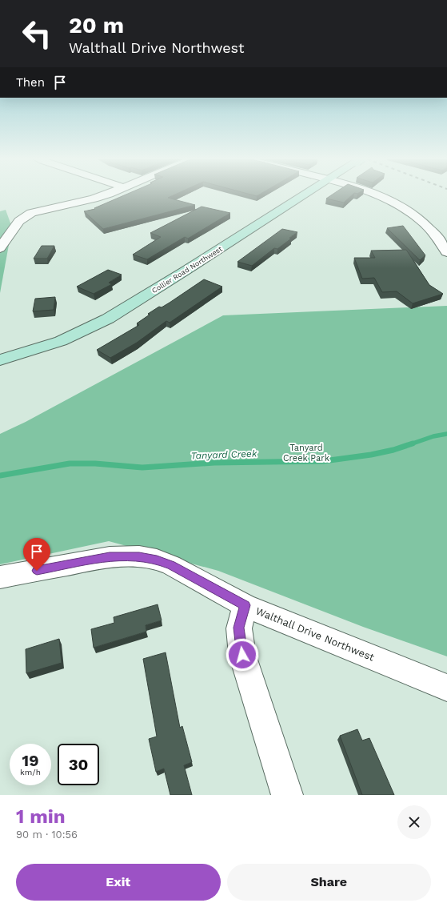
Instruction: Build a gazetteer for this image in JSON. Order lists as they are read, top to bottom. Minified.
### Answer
{"streets":{"street":["Collier Road Northwest","Walthall Drive Northwest"]},"water":["Tanyard Creek"],"parks":["Tanyard Creek Park"],"page":{"turn":["20 m","Walthall Drive Northwest"],"then":"Then","speed":"19 km/h","limit":"30","heading":["1 min","90 m · 10:56"],"buttons":["Exit","Share"]}}
